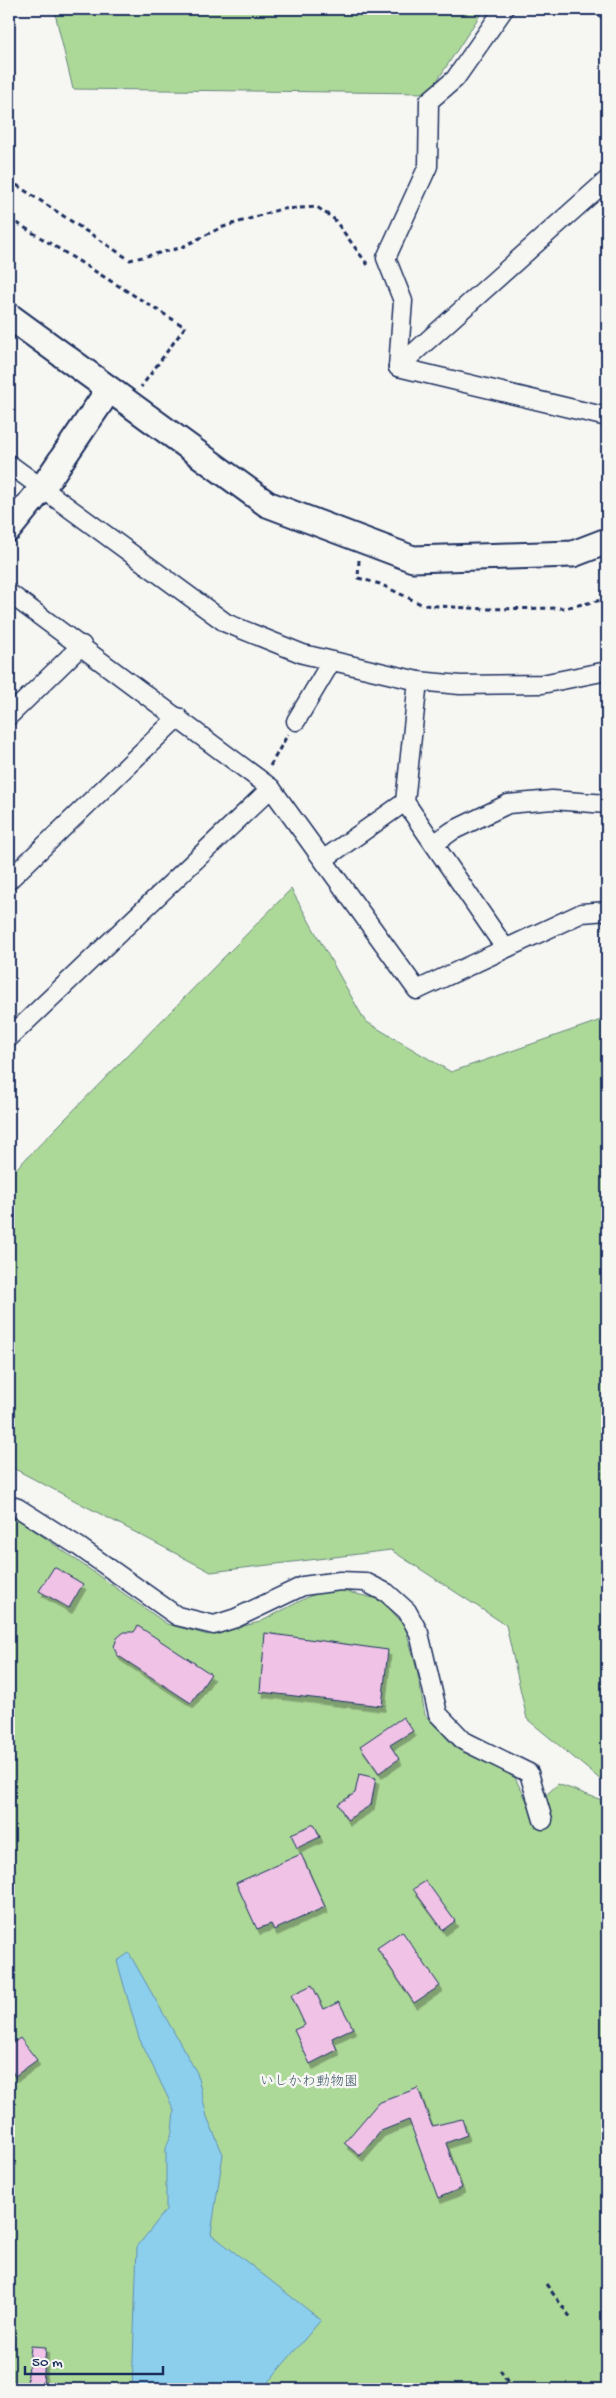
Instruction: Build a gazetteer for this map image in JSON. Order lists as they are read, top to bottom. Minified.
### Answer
{"parks":["いしかわ動物園"],"scale_bar":"50 m"}
